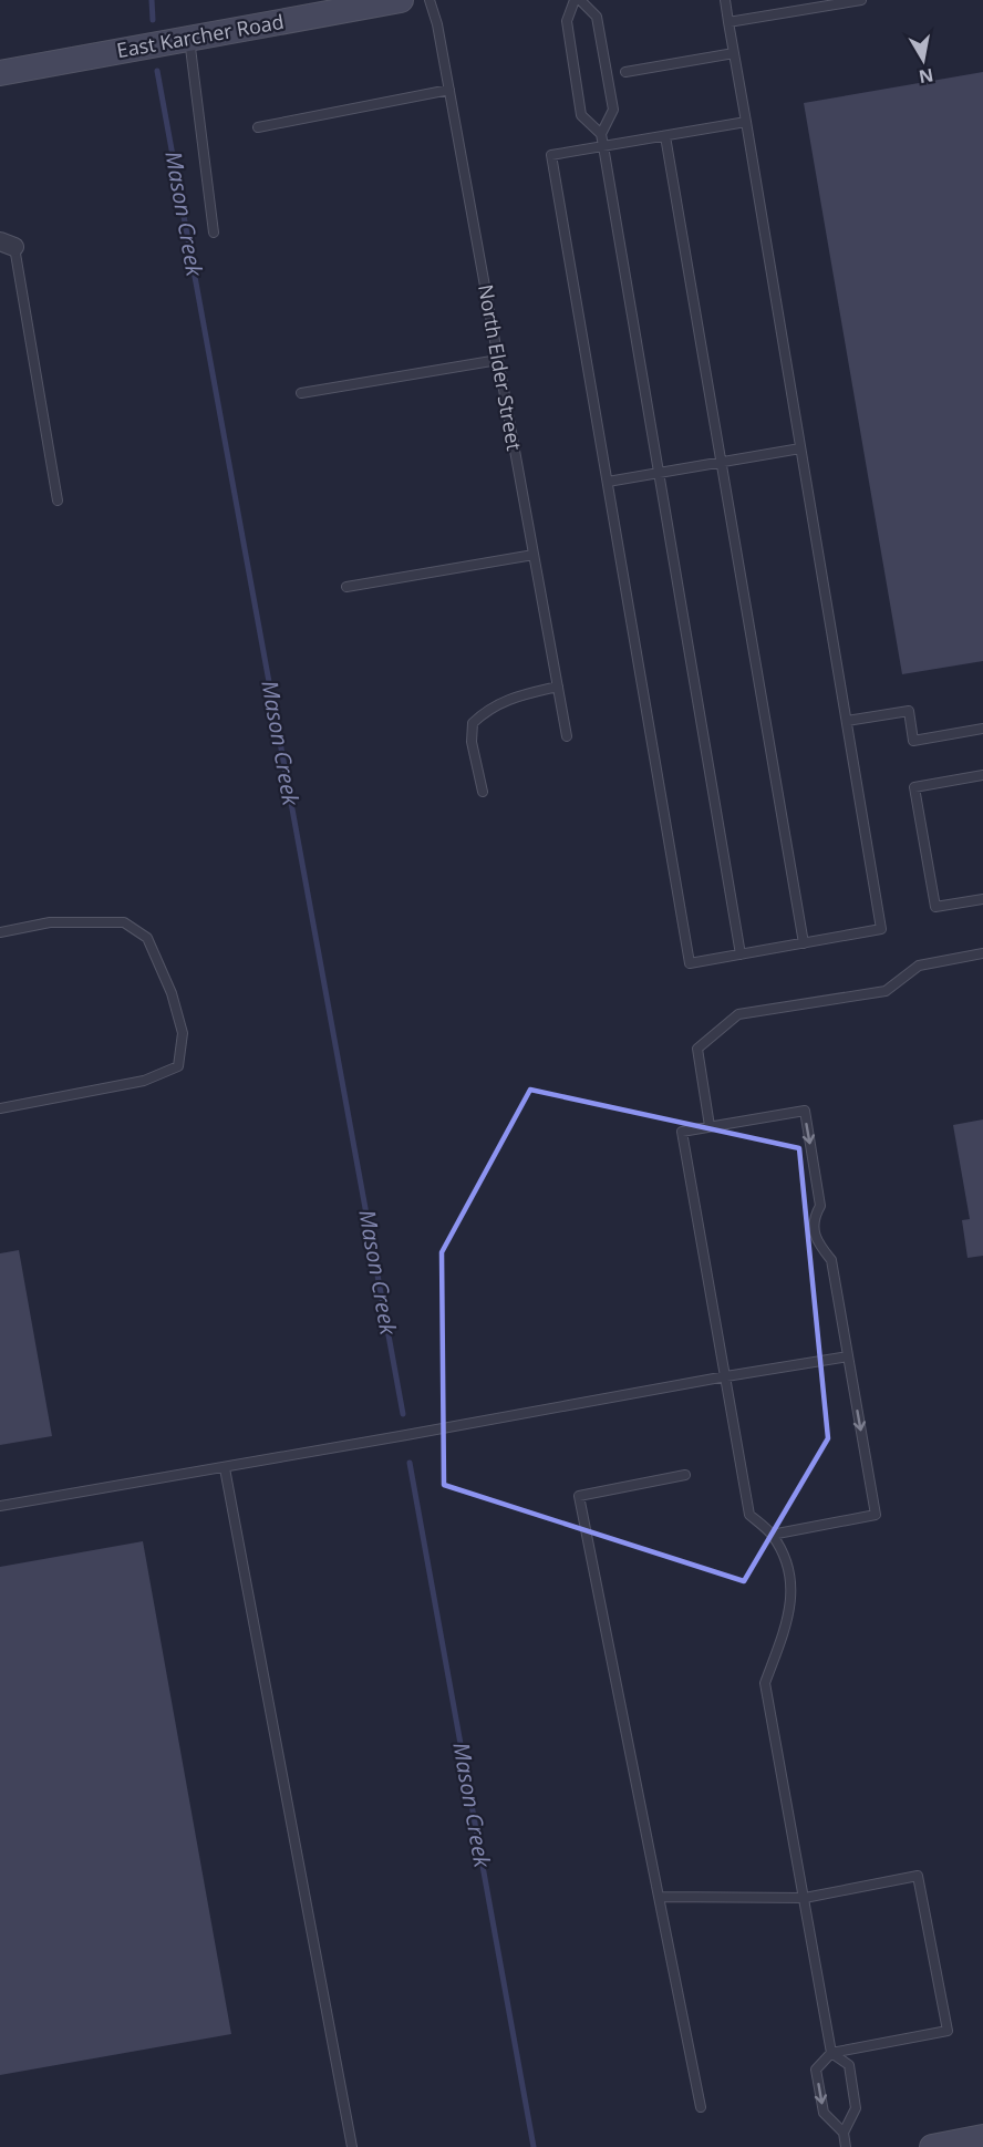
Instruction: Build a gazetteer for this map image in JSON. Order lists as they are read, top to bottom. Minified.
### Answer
{"streets":{"main road":["East Karcher Road"],"lane":["North Elder Street"]},"water":["Mason Creek"],"north":"bottom"}
